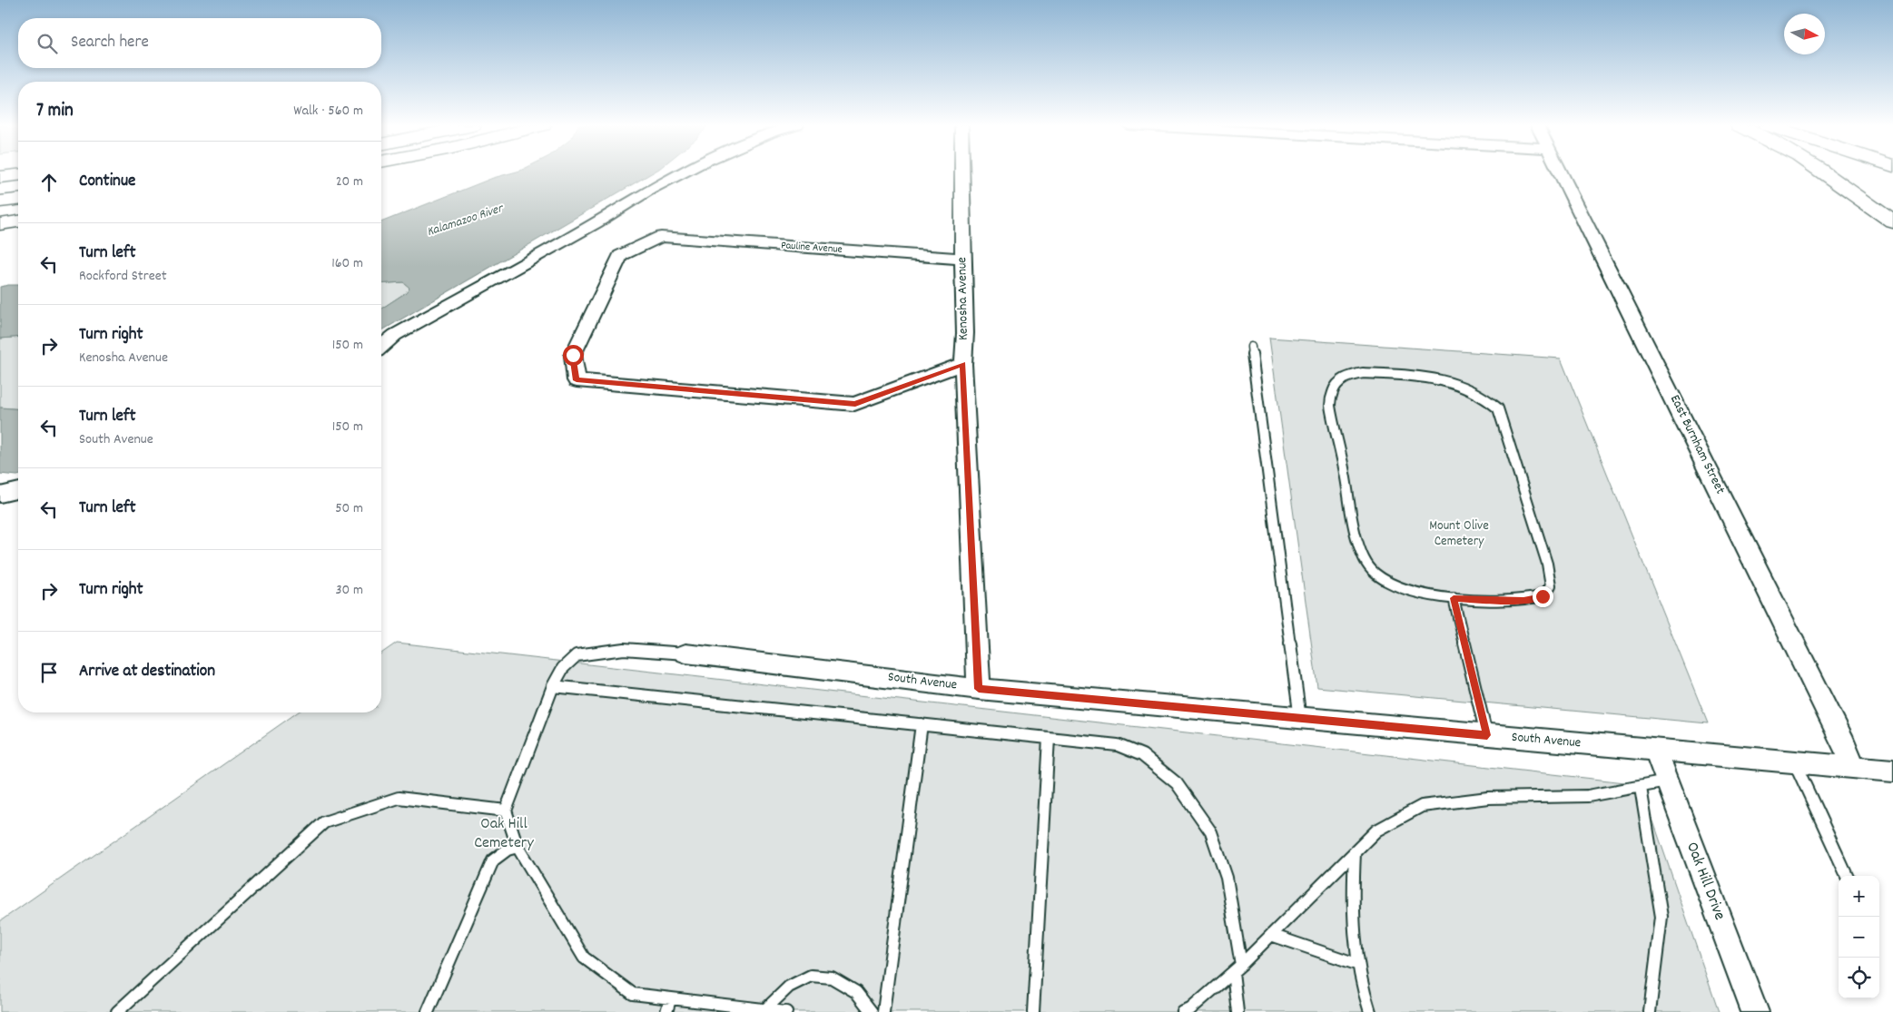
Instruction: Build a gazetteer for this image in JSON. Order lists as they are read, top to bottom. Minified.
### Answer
{"streets":{"street":["Pauline Avenue","Kenosha Avenue","East Burnham Street","South Avenue","Oak Hill Drive"]},"crossings":[["Pauline Avenue","Kenosha Avenue"],["Kenosha Avenue","South Avenue"],["East Burnham Street","South Avenue"],["South Avenue","Oak Hill Drive"]],"water":["Kalamazoo River"],"parks":["Mount Olive Cemetery","Oak Hill Cemetery"],"north":"right","page":{"search":"Search here","heading":["7 min","Walk · 560 m"],"list":[["Continue","20 m"],["Turn left","Rockford Street","160 m"],["Turn right","Kenosha Avenue","150 m"],["Turn left","South Avenue","150 m"],["Turn left","50 m"],["Turn right","30 m"],"Arrive at destination"],"map_buttons":["+","−"]}}
